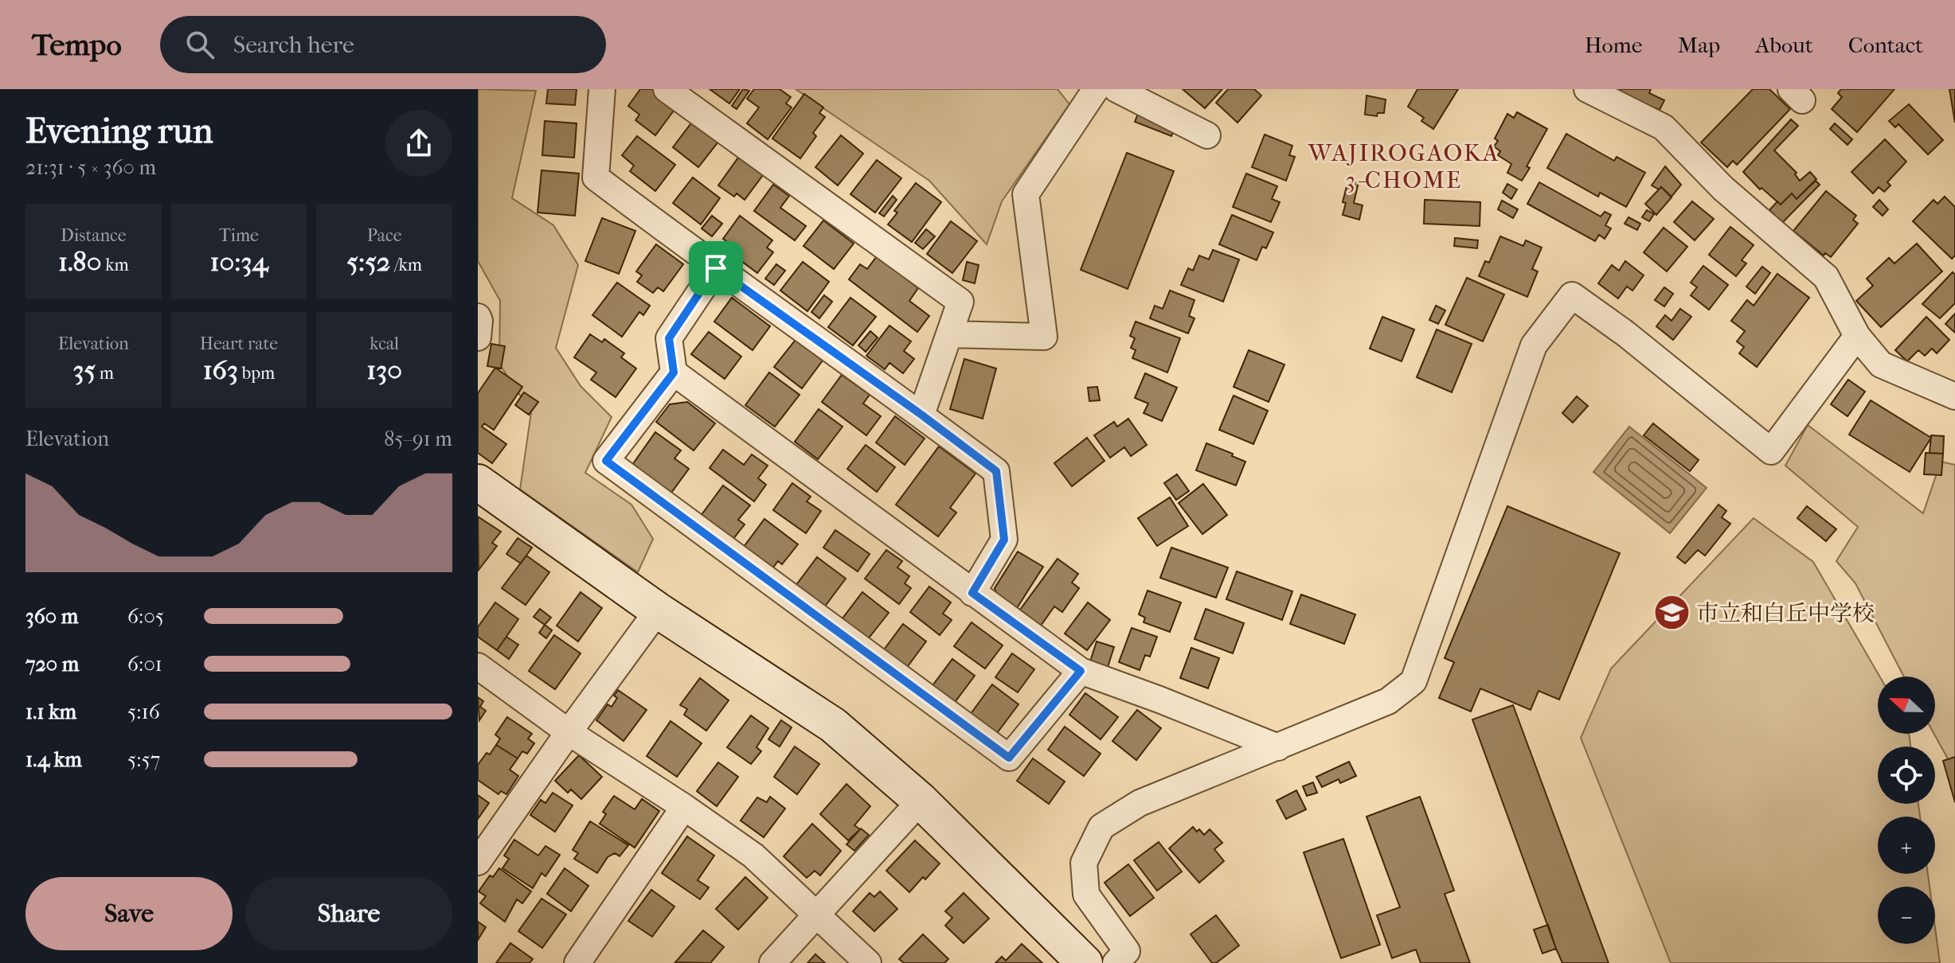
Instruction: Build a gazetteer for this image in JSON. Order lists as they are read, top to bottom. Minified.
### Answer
{"districts":["WAJIROGAOKA 3-CHOME"],"places":{"school or university":["市立和白丘中学校"]},"north":"left","page":{"header":"Tempo","search":"Search here","nav":["Home","Map","About","Contact"],"heading":["Evening run","21:31 · 5 × 360 m"],"stats":[["Distance","1.80 km"],["Time","10:34"],["Pace","5:52 /km"],["Elevation","35 m"],["Heart rate","163 bpm"],["kcal","130"]],"chart":["Elevation","85–91 m"],"list":[{"name":"360 m","note":"6:05"},{"name":"720 m","note":"6:01"},{"name":"1.1 km","note":"5:16"},{"name":"1.4 km","note":"5:57"}],"map_buttons":["+","−"],"buttons":["Save","Share"]}}
